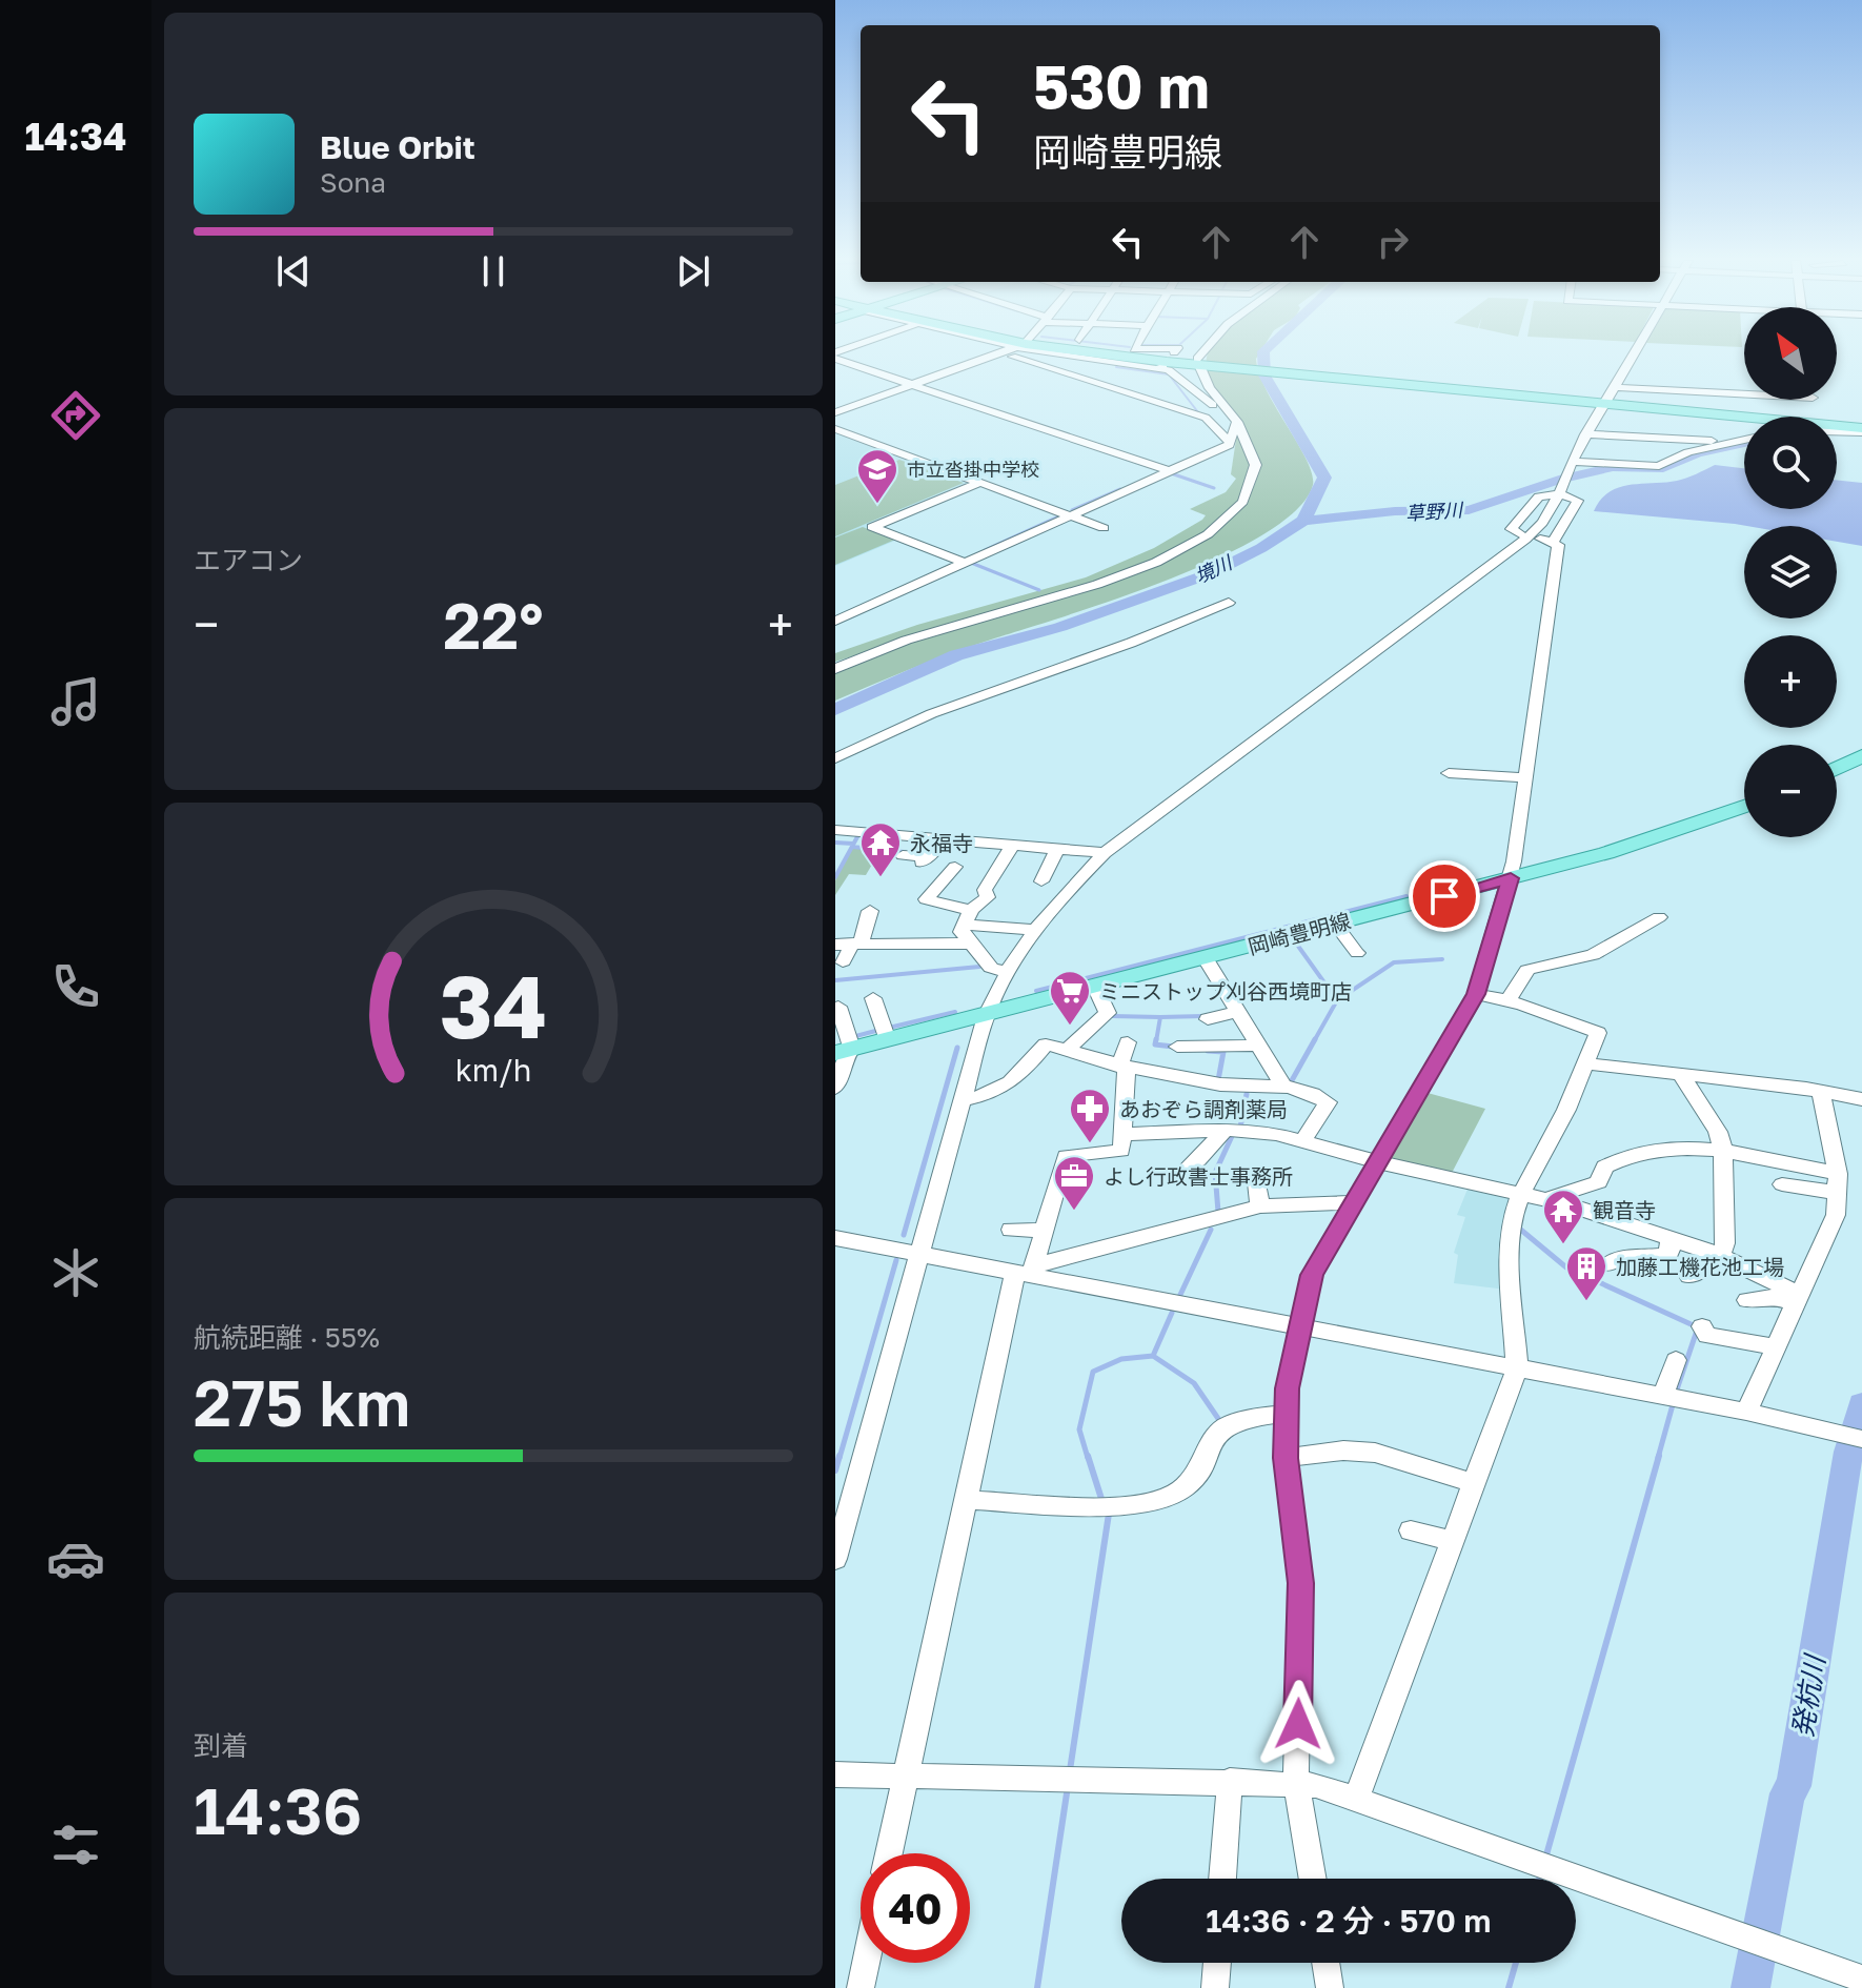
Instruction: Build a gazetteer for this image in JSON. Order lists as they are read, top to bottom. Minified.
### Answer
{"streets":{"main road":["岡崎豊明線"]},"water":["草野川","境川","発杭川"],"places":{"school or university":["市立沓掛中学校"],"temple":["永福寺","観音寺"],"supermarket":["ミニストップ刈谷西境町店"],"pharmacy":["あおぞら調剤薬局"],"office":["よし行政書士事務所"],"building":["加藤工機花池工場"]},"north":"top left","page":{"tabs":"14:34","turn":["530 m","岡崎豊明線"],"song":["Blue Orbit","Sona"],"map_buttons":["+","−"],"tile":["エアコン",["航続距離 · 55%","275 km"],["到着","14:36"]],"heat":["−","22°","+"],"limit":"40","trip":"14:36 · 2 分 · 570 m","gauge":["34","km/h"]}}
